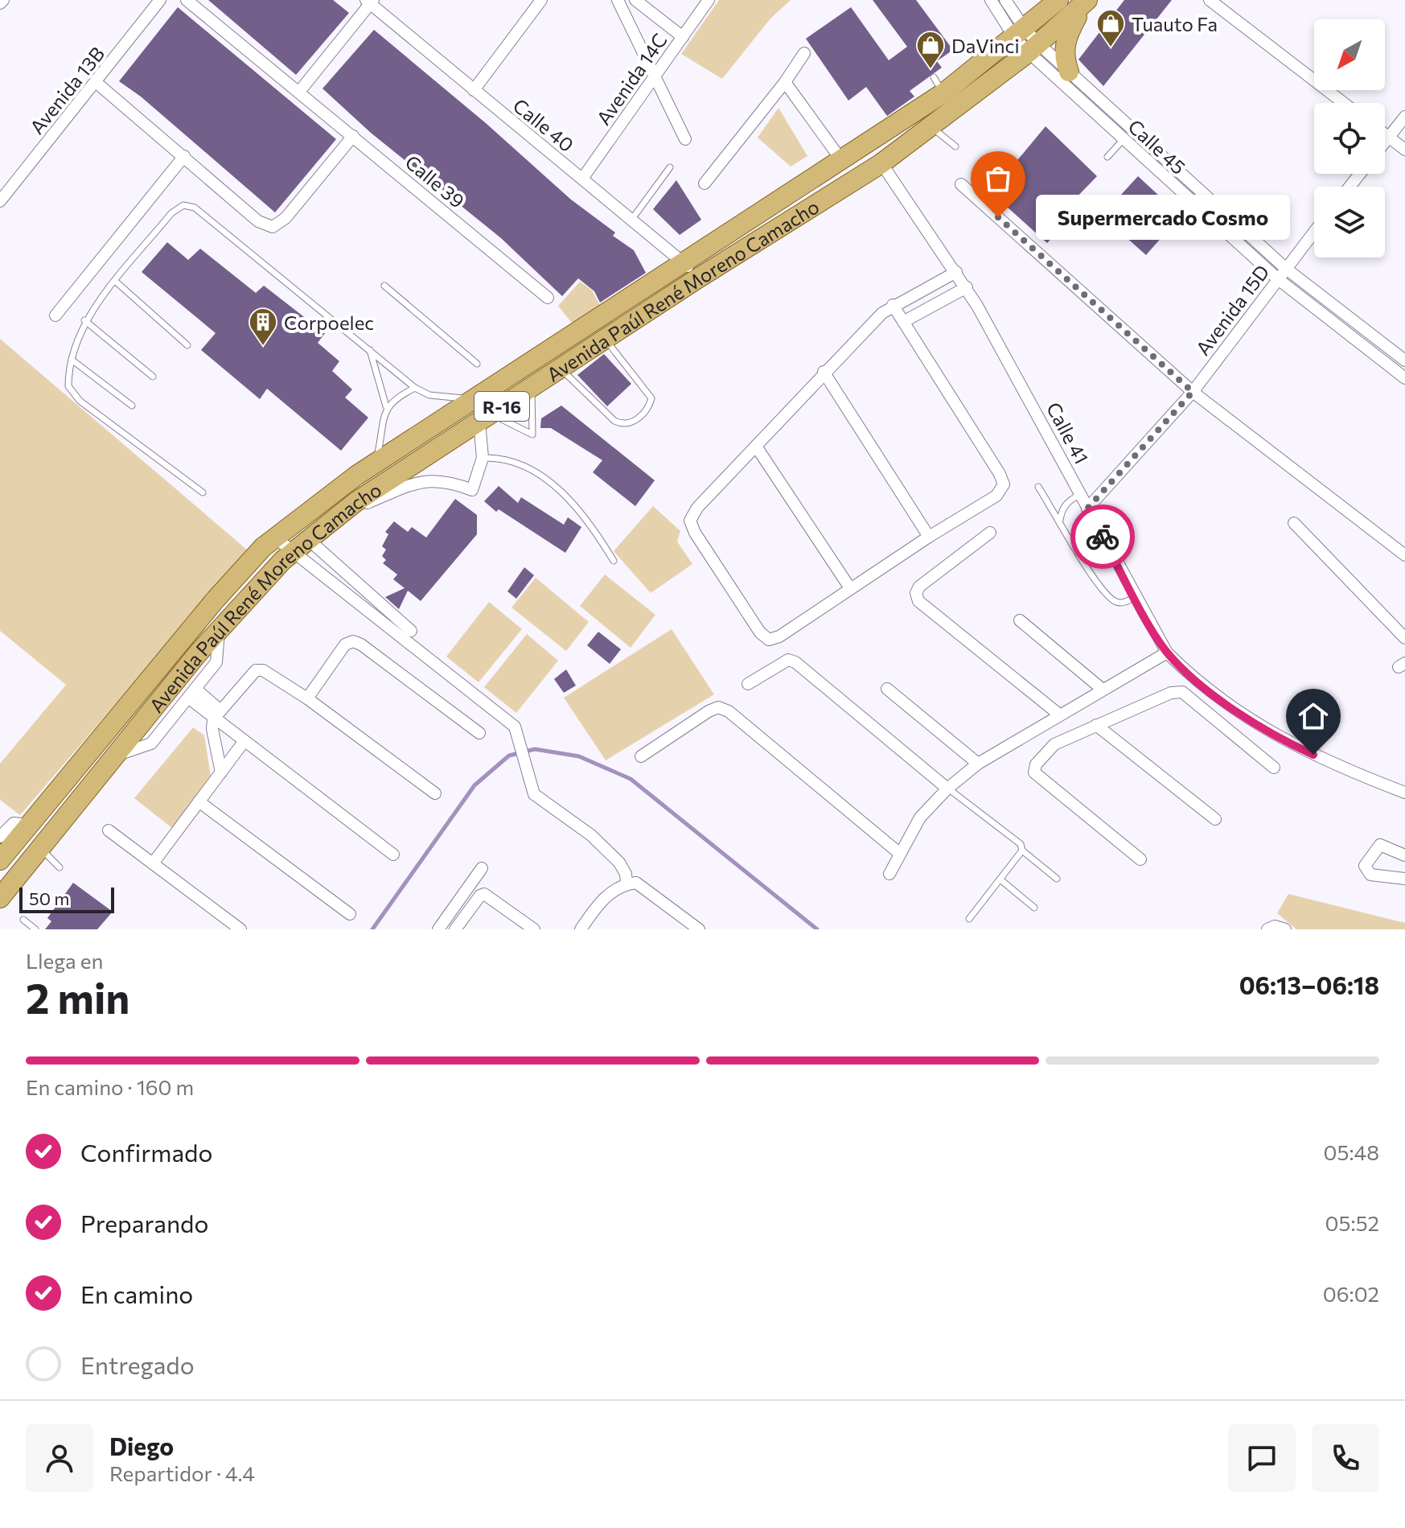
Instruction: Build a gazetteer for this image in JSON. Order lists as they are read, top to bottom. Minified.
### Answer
{"streets":{"main road":["Avenida Paúl René Moreno Camacho","R-16"],"street":["Avenida 14C","Avenida 13B","Calle 40","Calle 45","Calle 39","Avenida 15D","Calle 41"]},"crossings":[["Avenida 14C","Calle 40"],["Calle 40","Avenida Paúl René Moreno Camacho"],["Calle 45","Avenida Paúl René Moreno Camacho"],["Calle 45","Avenida 15D"],["Avenida Paúl René Moreno Camacho","Calle 41"],["Avenida 15D","Calle 41"]],"places":{"shop":["Tuauto Fa","DaVinci"],"other":["Supermercado Cosmo"],"building":["Corpoelec"]},"scale_bar":"50 m","north":"bottom left","page":{"bubble":"Supermercado Cosmo","scale":"50 m","heading":["2 min","Llega en","06:13–06:18"],"panel":["Diego","Repartidor · 4.4"],"bar":"En camino · 160 m","list":[["Confirmado","05:48"],["Preparando","05:52"],["En camino","06:02"],"Entregado"]}}
